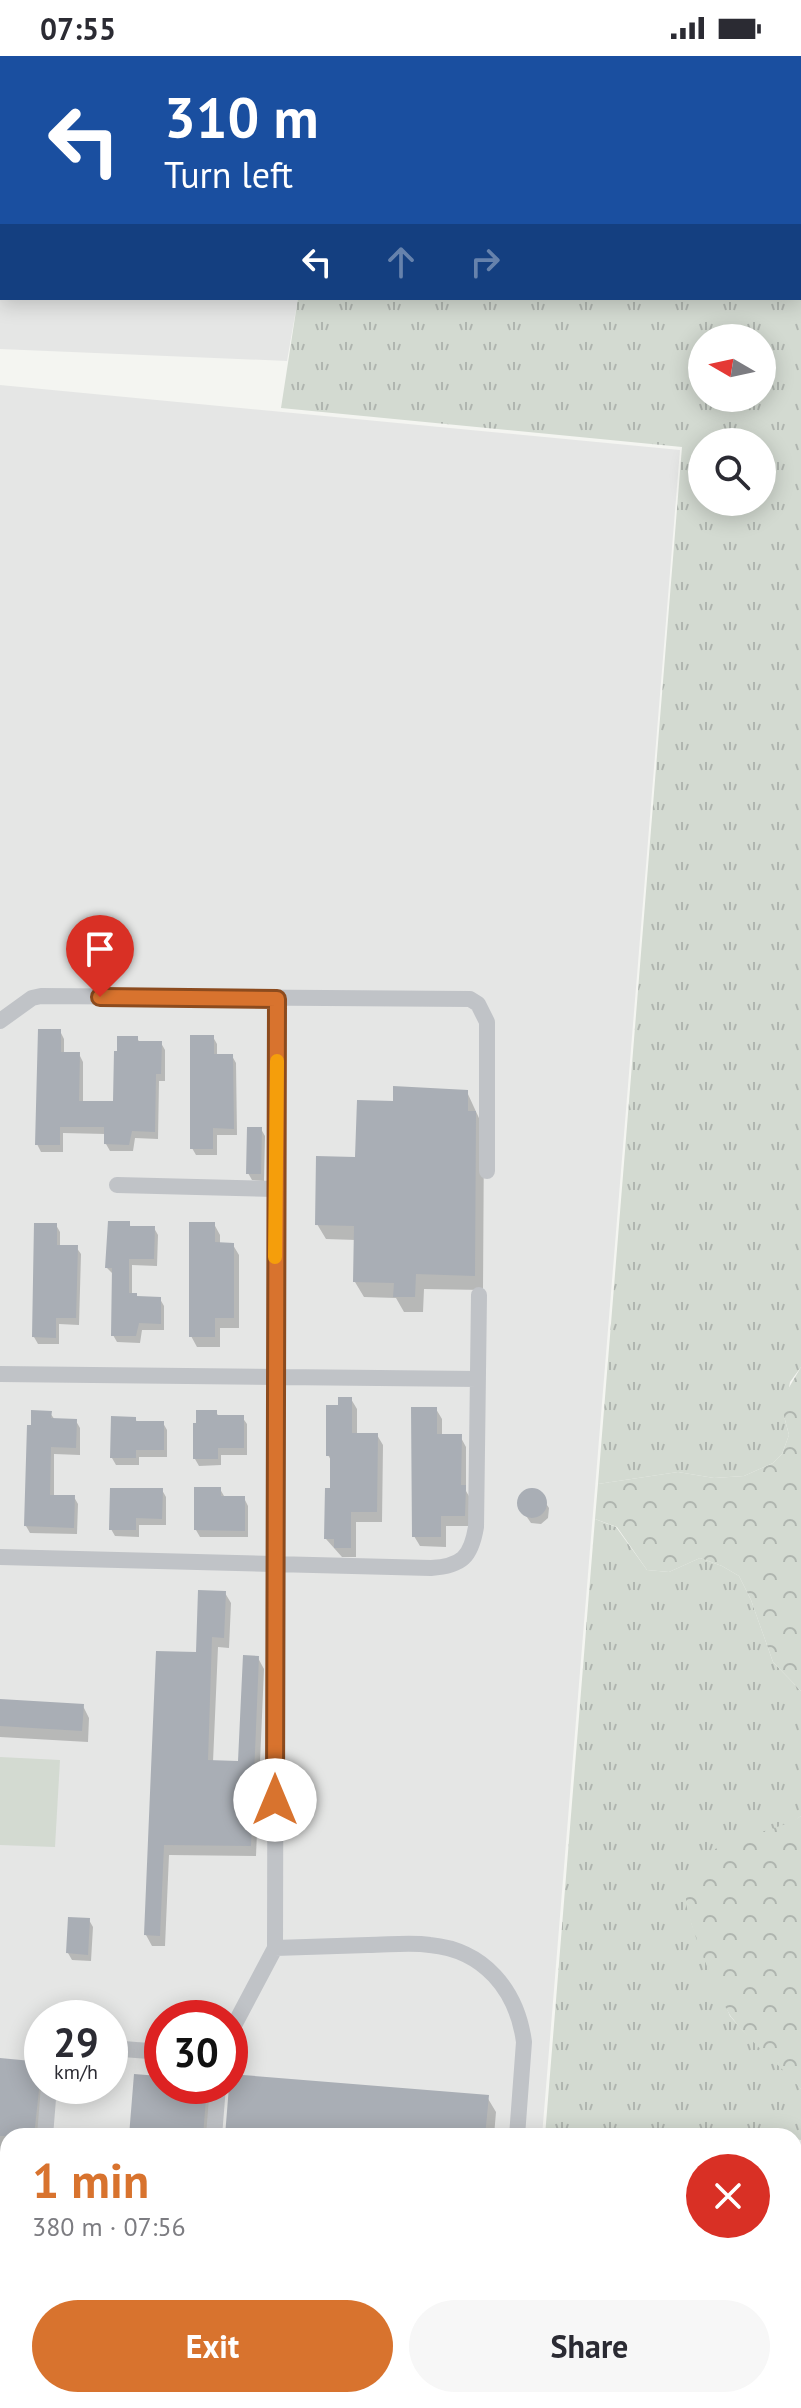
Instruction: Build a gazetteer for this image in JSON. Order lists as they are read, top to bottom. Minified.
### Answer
{"north":"left","page":{"status":"07:55","turn":["310 m","Turn left"],"speed":"29 km/h","limit":"30","heading":["1 min","380 m · 07:56"],"buttons":["Exit","Share"]}}
